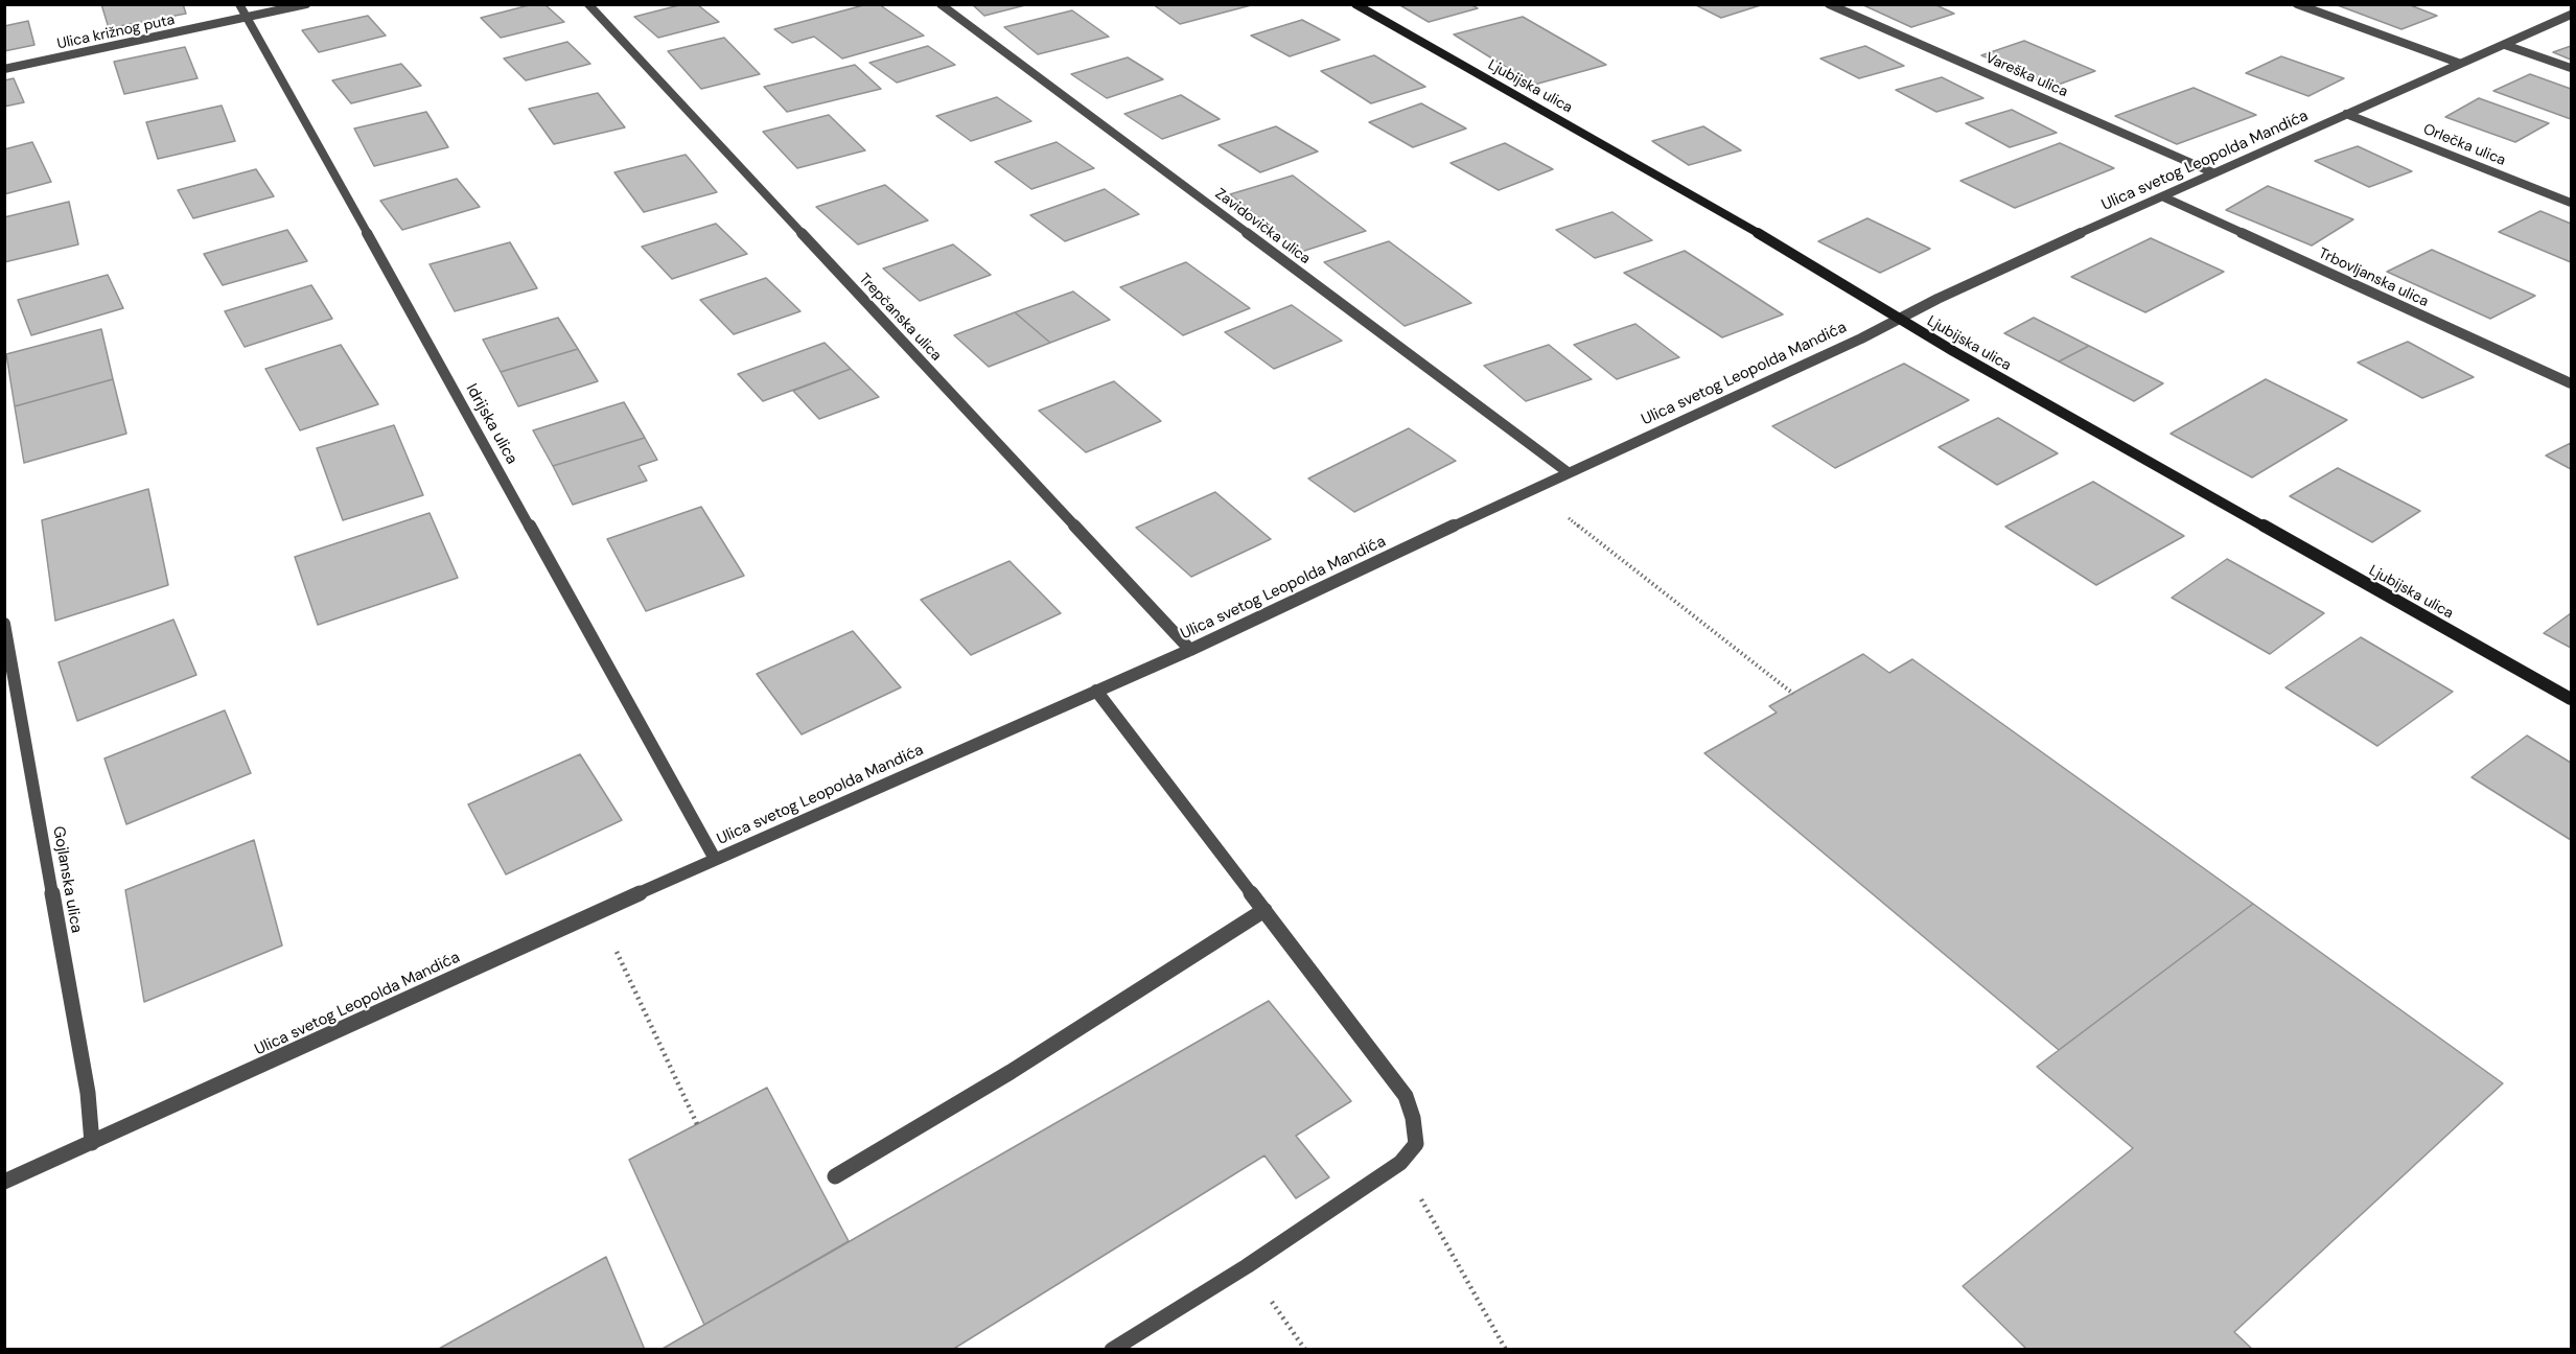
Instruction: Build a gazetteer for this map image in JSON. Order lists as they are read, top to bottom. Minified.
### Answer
{"streets":{"street":["Ulica križnog puta","Vareška ulica","Ljubijska ulica","Orlečka ulica","Ulica svetog Leopolda Mandića","Zavidovička ulica","Trbovljanska ulica","Trepčanska ulica","Idrijska ulica","Gojlanska ulica"]},"crossings":[["Ulica križnog puta","Idrijska ulica"],["Vareška ulica","Ulica svetog Leopolda Mandića"],["Ljubijska ulica","Ulica svetog Leopolda Mandića"],["Orlečka ulica","Ulica svetog Leopolda Mandića"],["Ulica svetog Leopolda Mandića","Zavidovička ulica"],["Ulica svetog Leopolda Mandića","Trbovljanska ulica"],["Ulica svetog Leopolda Mandića","Trepčanska ulica"],["Ulica svetog Leopolda Mandića","Idrijska ulica"],["Ulica svetog Leopolda Mandića","Gojlanska ulica"]]}
